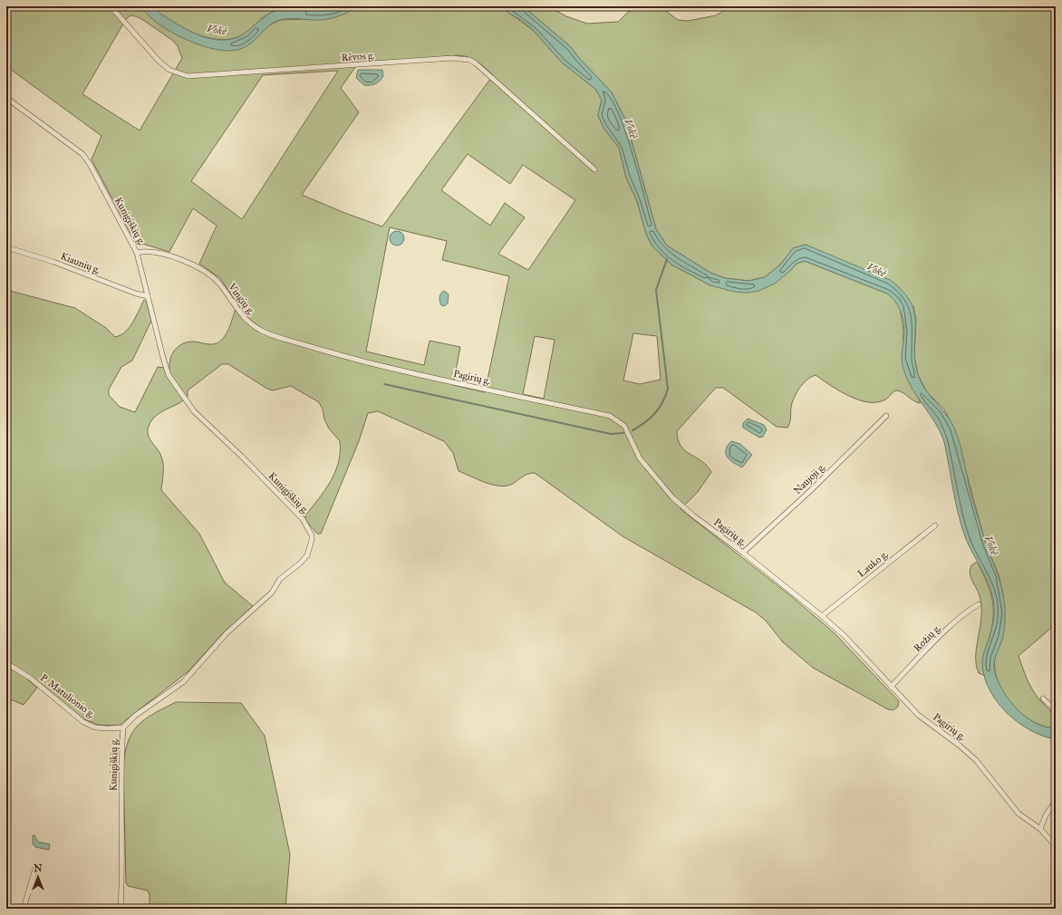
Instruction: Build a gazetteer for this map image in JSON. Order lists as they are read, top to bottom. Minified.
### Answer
{"streets":{"street":["Rėvos g.","Kunigiškių g.","Kiaunių g.","Vingių g.","Pagirių g.","Naujoji g.","Lauko g.","Rožių g.","P. Matulionio g."]},"crossings":[["Kunigiškių g.","Kiaunių g."],["Kunigiškių g.","Vingių g."],["Kunigiškių g.","P. Matulionio g."],["Vingių g.","Pagirių g."],["Pagirių g.","Naujoji g."],["Pagirių g.","Lauko g."],["Pagirių g.","Rožių g."]],"water":["Vokė"],"north":"top"}
